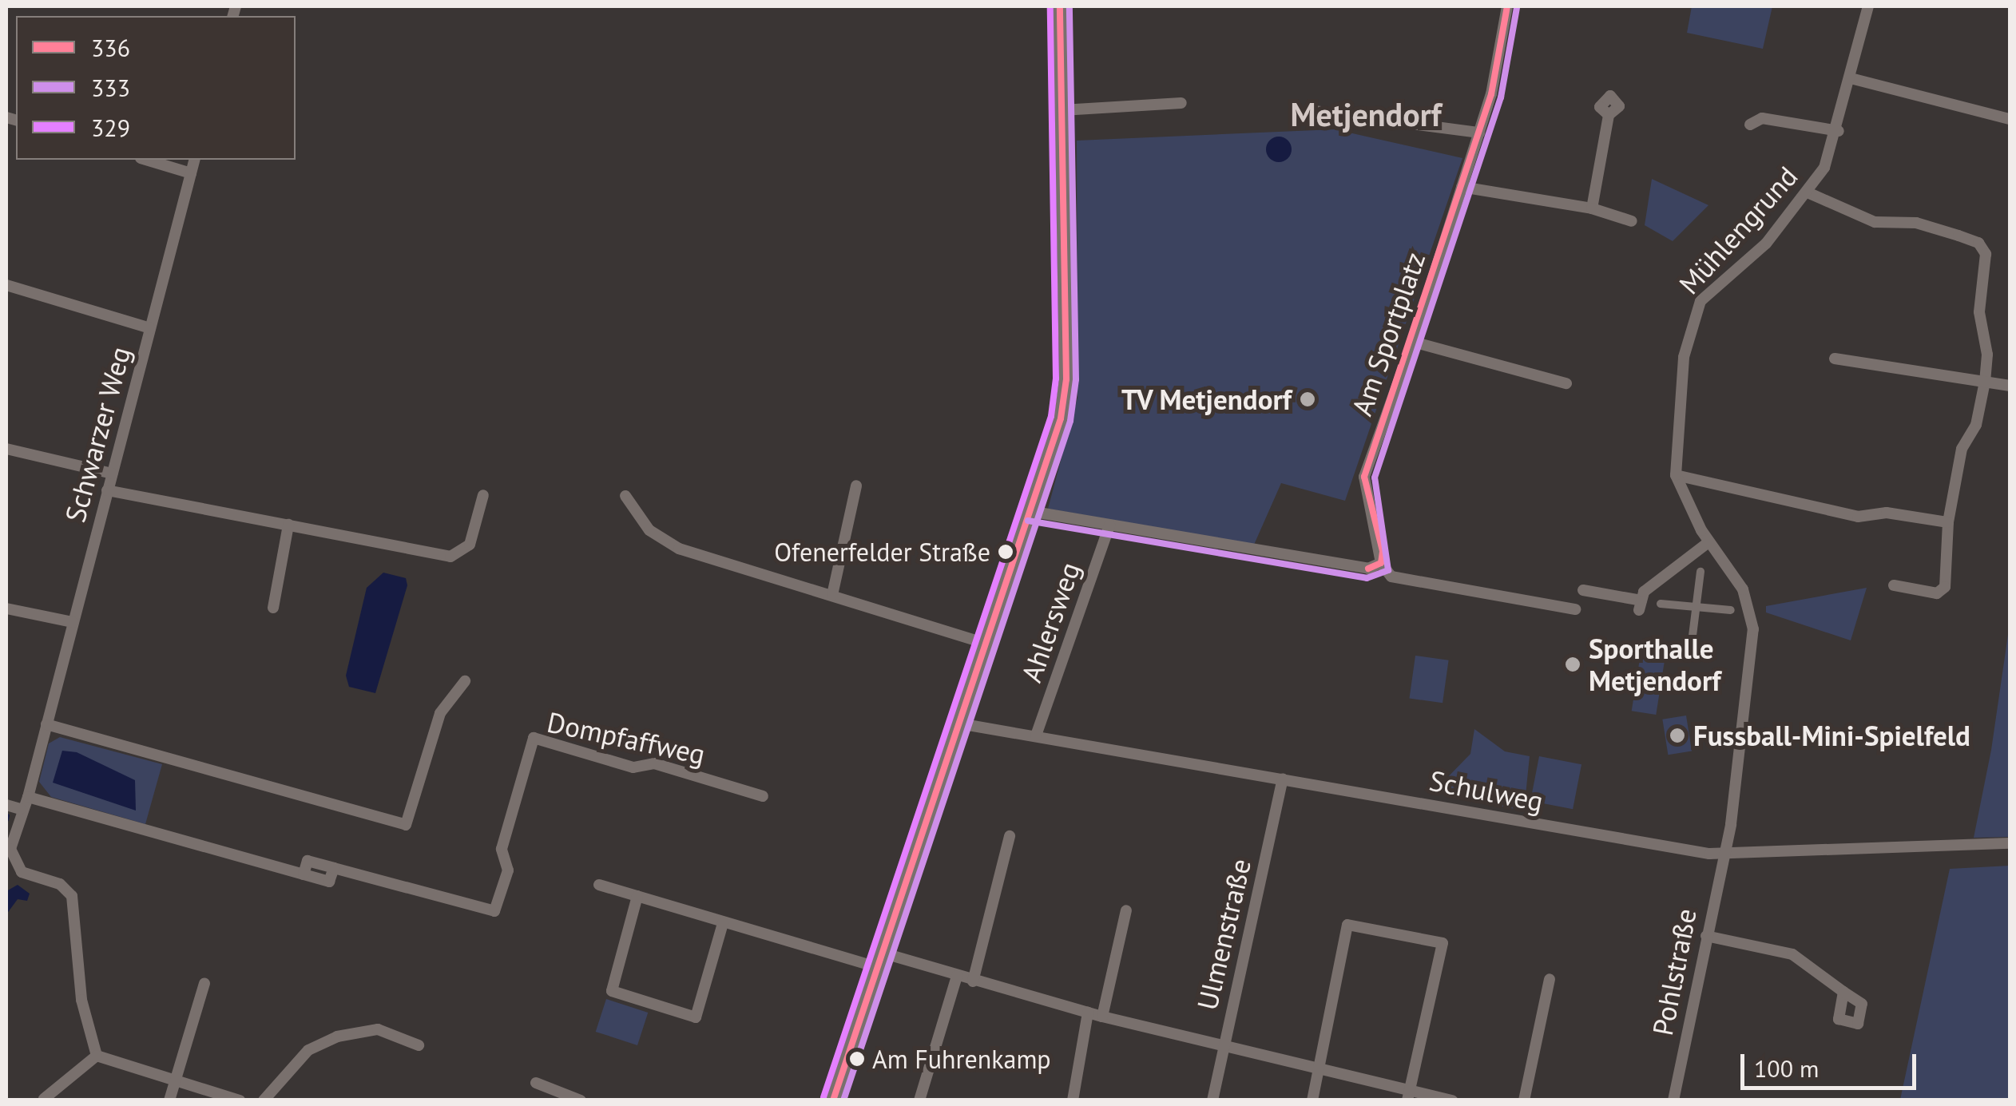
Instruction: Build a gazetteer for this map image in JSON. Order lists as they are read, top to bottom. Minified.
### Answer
{"streets":{"street":["Mühlengrund","Am Sportplatz","Schwarzer Weg","Ahlersweg","Dompfaffweg","Schulweg","Ulmenstraße","Pohlstraße"]},"crossings":[["Schwarzer Weg","Dompfaffweg"],["Ahlersweg","Schulweg"],["Schulweg","Ulmenstraße"],["Schulweg","Pohlstraße"]],"districts":["Metjendorf"],"places":["TV Metjendorf","Ofenerfelder Straße","Sporthalle Metjendorf","Fussball-Mini-Spielfeld","Am Fuhrenkamp"],"lines":["transit line 336","transit line 333","transit line 329"],"legend":["336","333","329"],"scale_bar":"100 m"}
